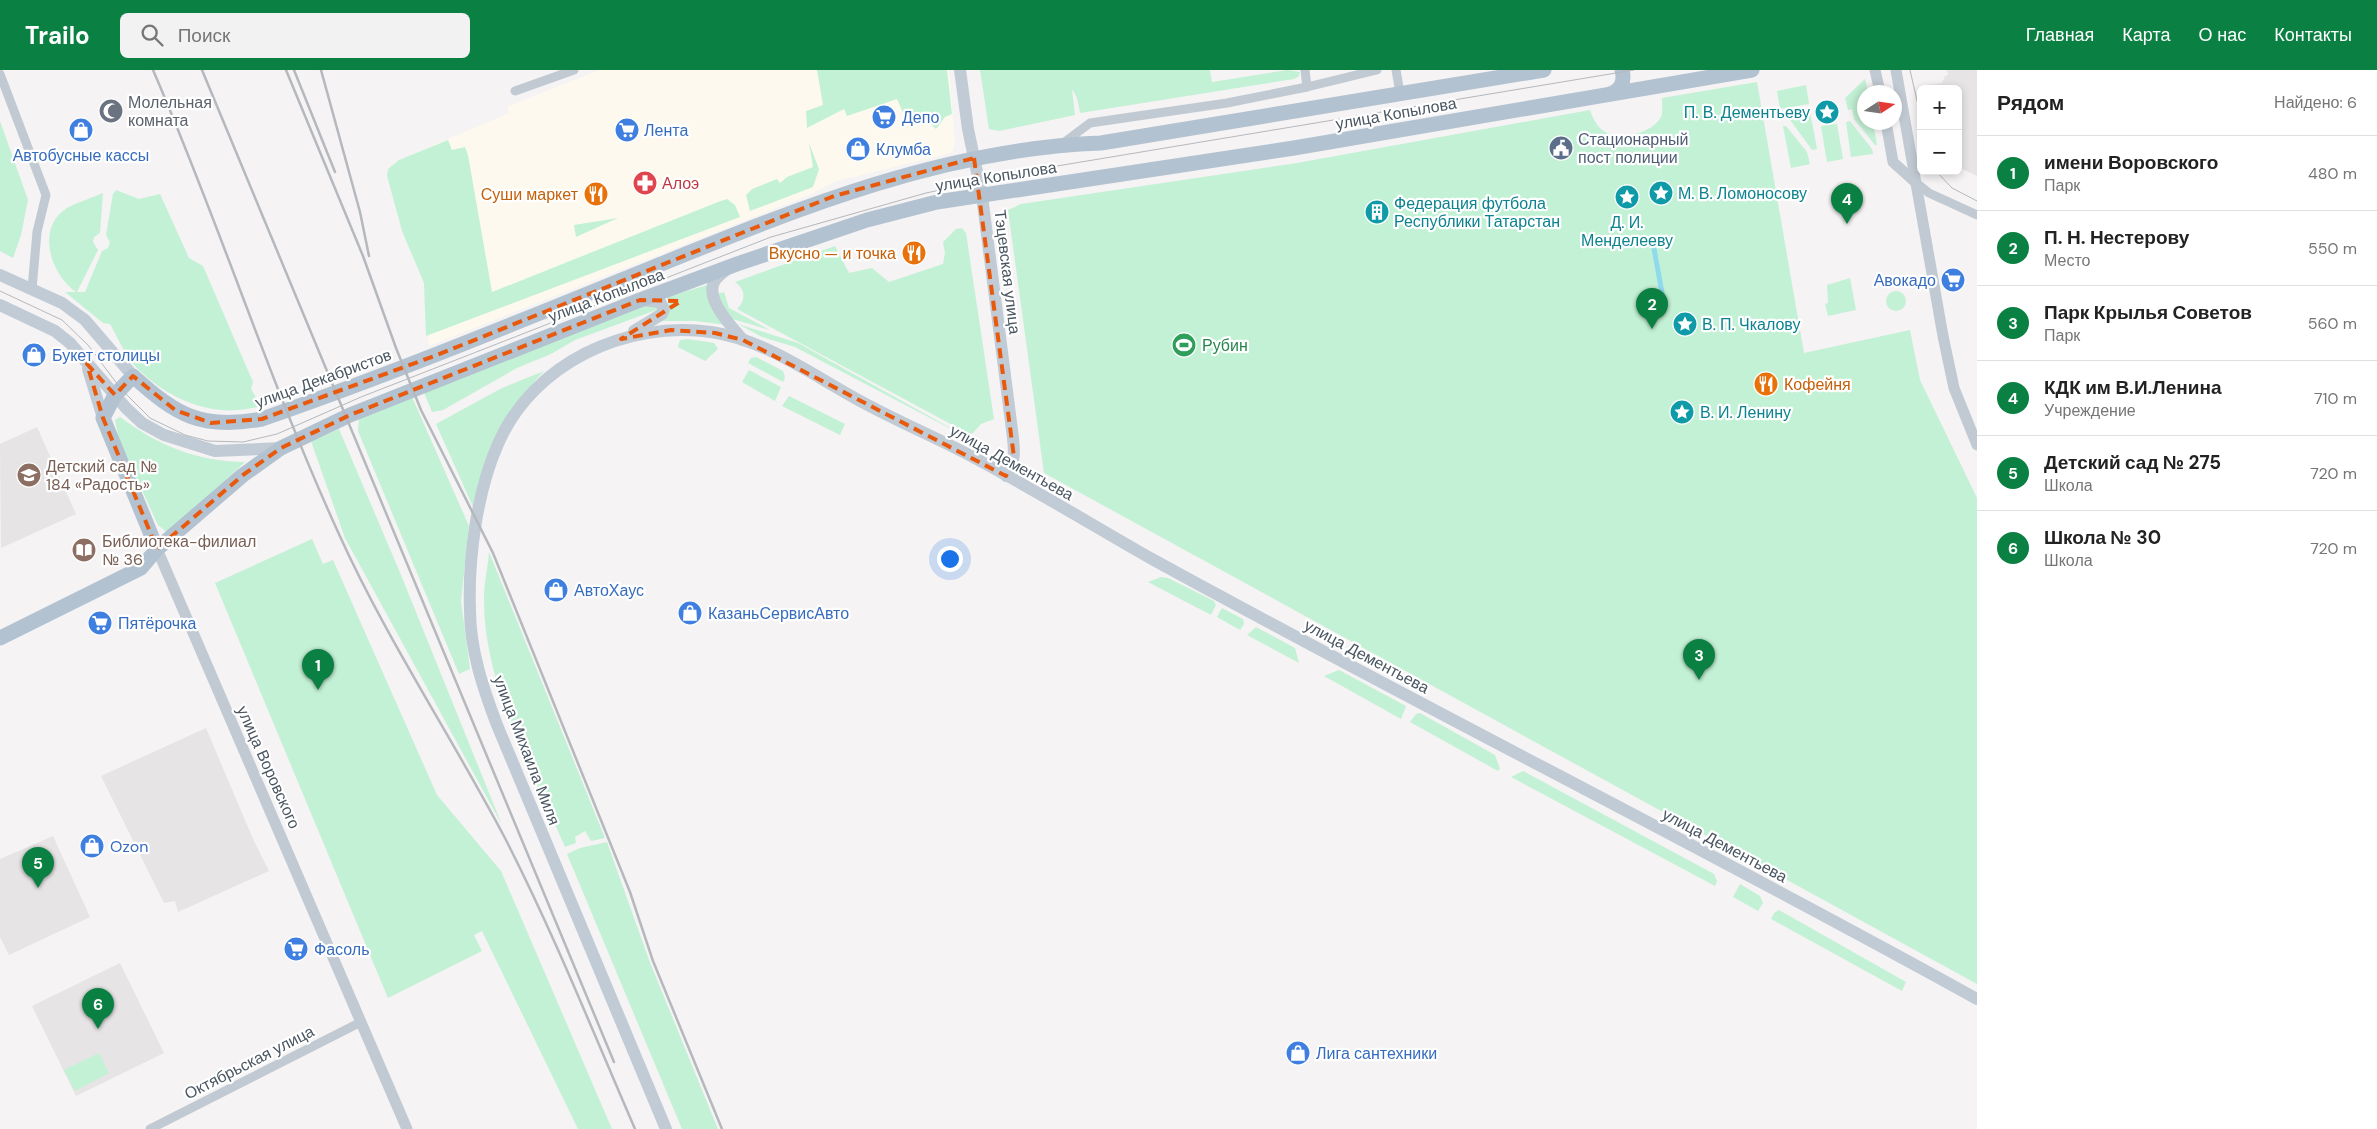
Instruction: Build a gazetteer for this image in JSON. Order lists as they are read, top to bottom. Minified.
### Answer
{"streets":{"main road":["улица Копылова","Тэцевская улица","улица Декабристов","улица Дементьева","улица Михаила Миля","улица Воровского"],"street":["Октябрьская улица"]},"crossings":[["улица Копылова","Тэцевская улица"],["улица Копылова","улица Декабристов"],["улица Копылова","улица Воровского"],["Тэцевская улица","улица Дементьева"],["улица Дементьева","улица Михаила Миля"],["улица Воровского","Октябрьская улица"]],"places":{"mosque":["Молельная комната"],"place":["П. В. Дементьеву","М. В. Ломоносову","Д. И. Менделееву","В. П. Чкалову","В. И. Ленину"],"supermarket":["Депо","Лента","Авокадо","Пятёрочка","Фасоль"],"shop":["Автобусные кассы","Клумба","Букет столицы","АвтоХаус","КазаньСервисАвто","Ozon","Лига сантехники"],"public building":["Стационарный пост полиции"],"pharmacy":["Алоэ"],"restaurant":["Суши маркет","Вкусно — и точка","Кофейня"],"building":["Федерация футбола Республики Татарстан"],"sports":["Рубин"],"school or university":["Детский сад № 184 «Радость»"],"library":["Библиотека-филиал № 36"]},"north":"right","page":{"header":"Trailo","search":"Поиск","nav":["Главная","Карта","О нас","Контакты"],"heading":["Рядом","Найдено: 6"],"map_buttons":["+","−"],"list":[{"mark":"1","name":"имени Воровского","note":"Парк","value":"480 m"},{"mark":"2","name":"П. Н. Нестерову","note":"Место","value":"550 m"},{"mark":"3","name":"Парк Крылья Советов","note":"Парк","value":"560 m"},{"mark":"4","name":"КДК им В.И.Ленина","note":"Учреждение","value":"710 m"},{"mark":"5","name":"Детский сад № 275","note":"Школа","value":"720 m"},{"mark":"6","name":"Школа № 30","note":"Школа","value":"720 m"}],"pins":["4","2","3","1","5","6"]}}
